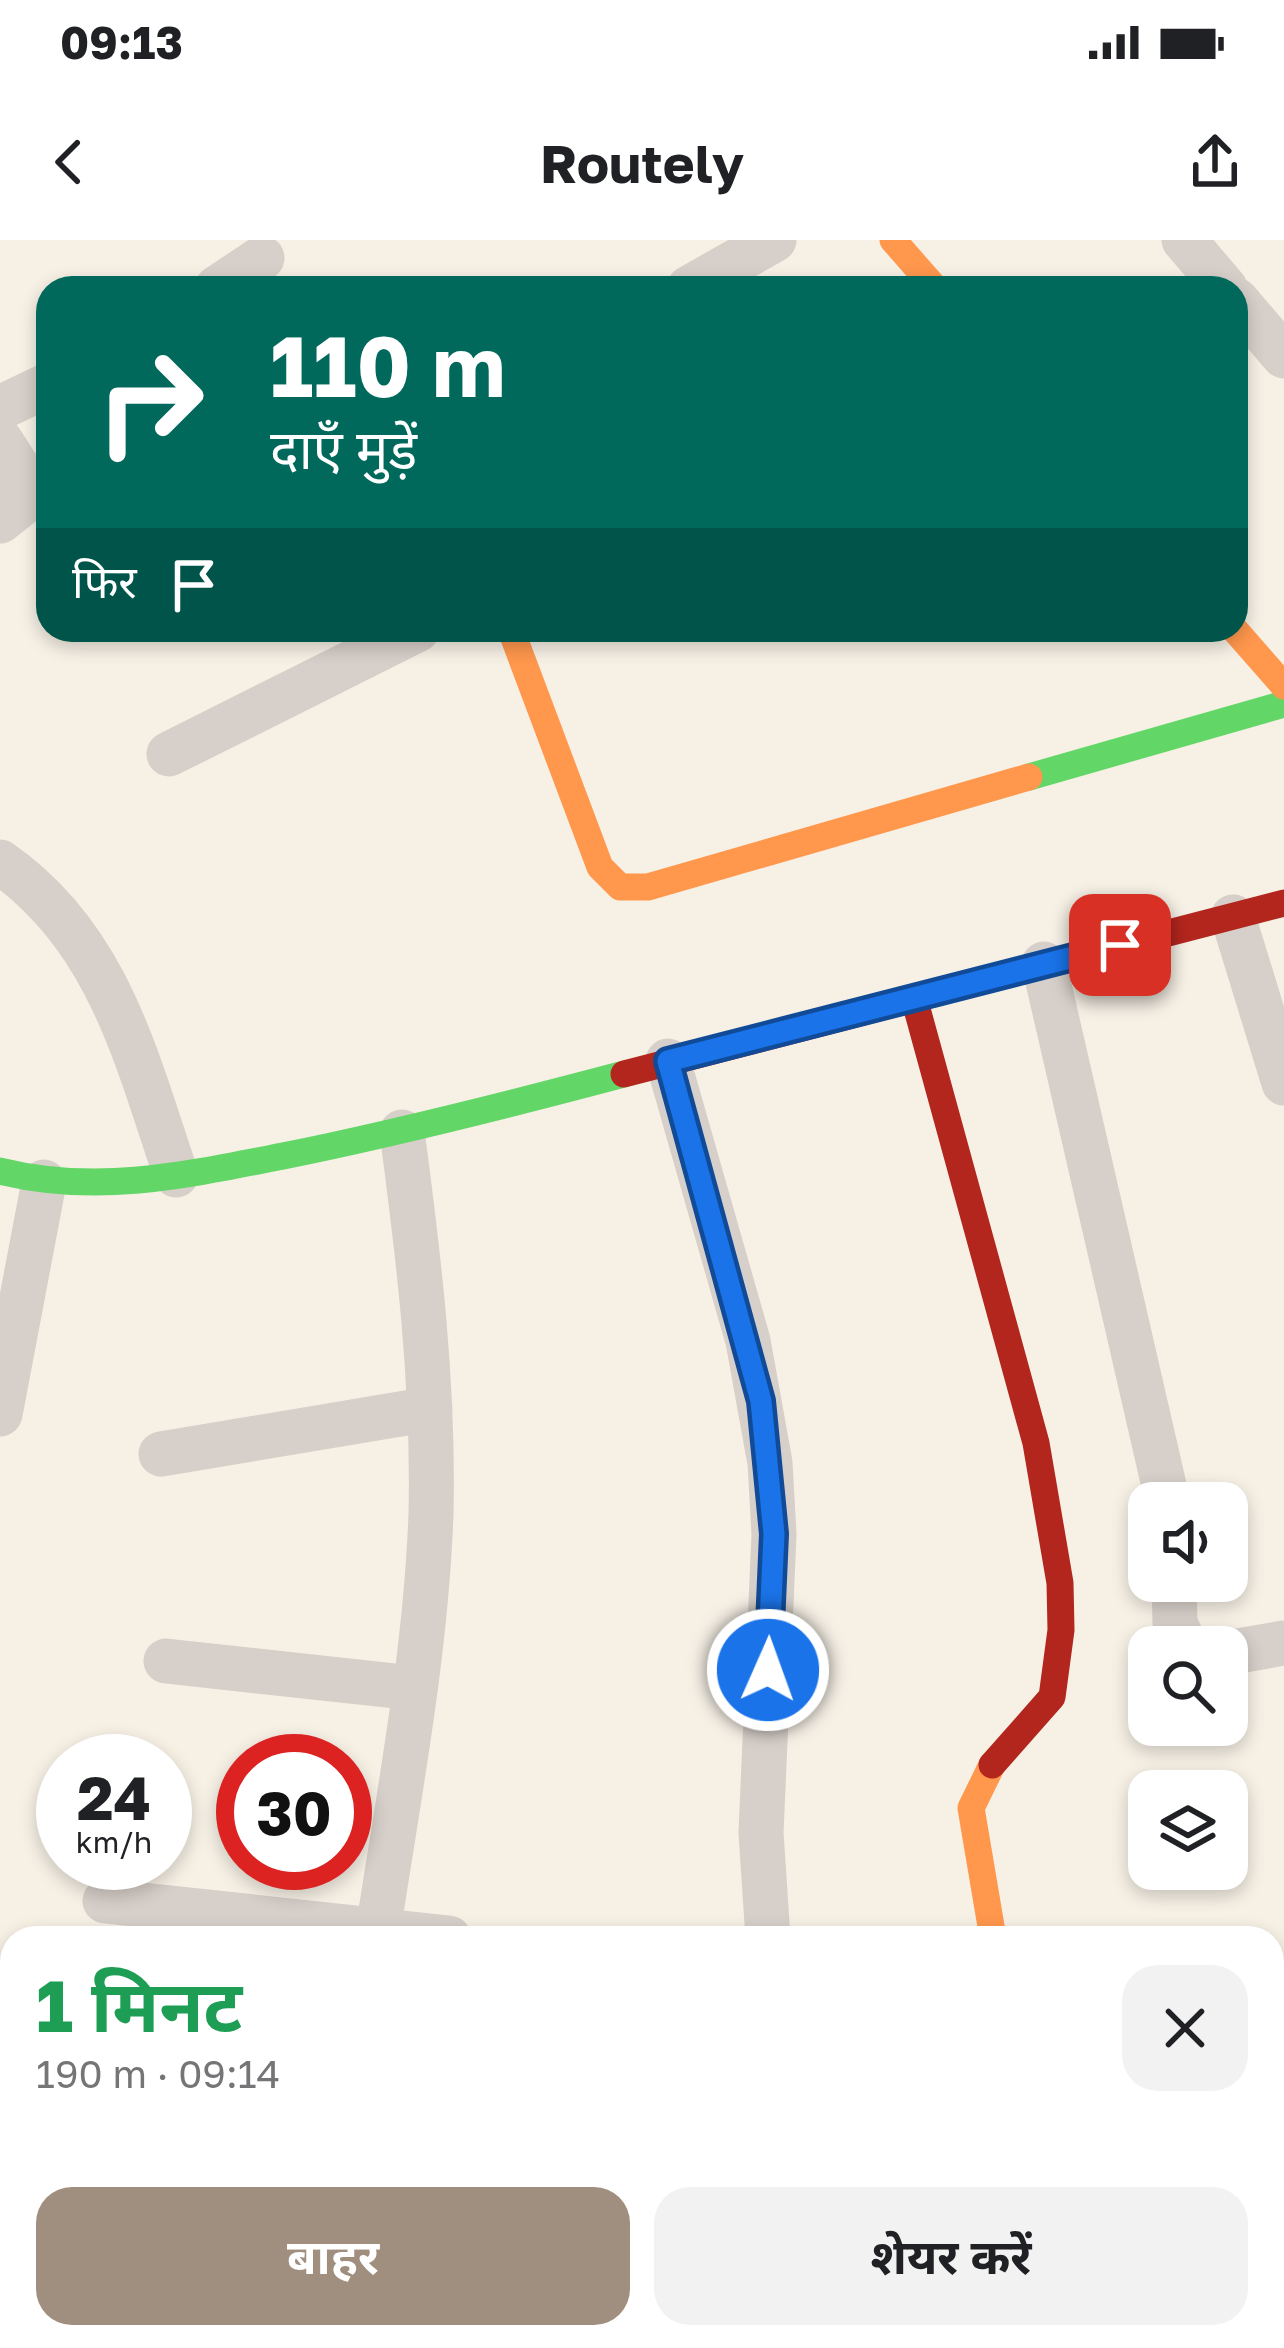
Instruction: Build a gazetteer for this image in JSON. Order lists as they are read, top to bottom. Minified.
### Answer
{"page":{"status":"09:13","header":"Routely","turn":["110 m","दाएँ मुड़ें"],"then":"फिर","speed":"24 km/h","limit":"30","heading":["1 मिनट","190 m · 09:14"],"buttons":["बाहर","शेयर करें"]}}
